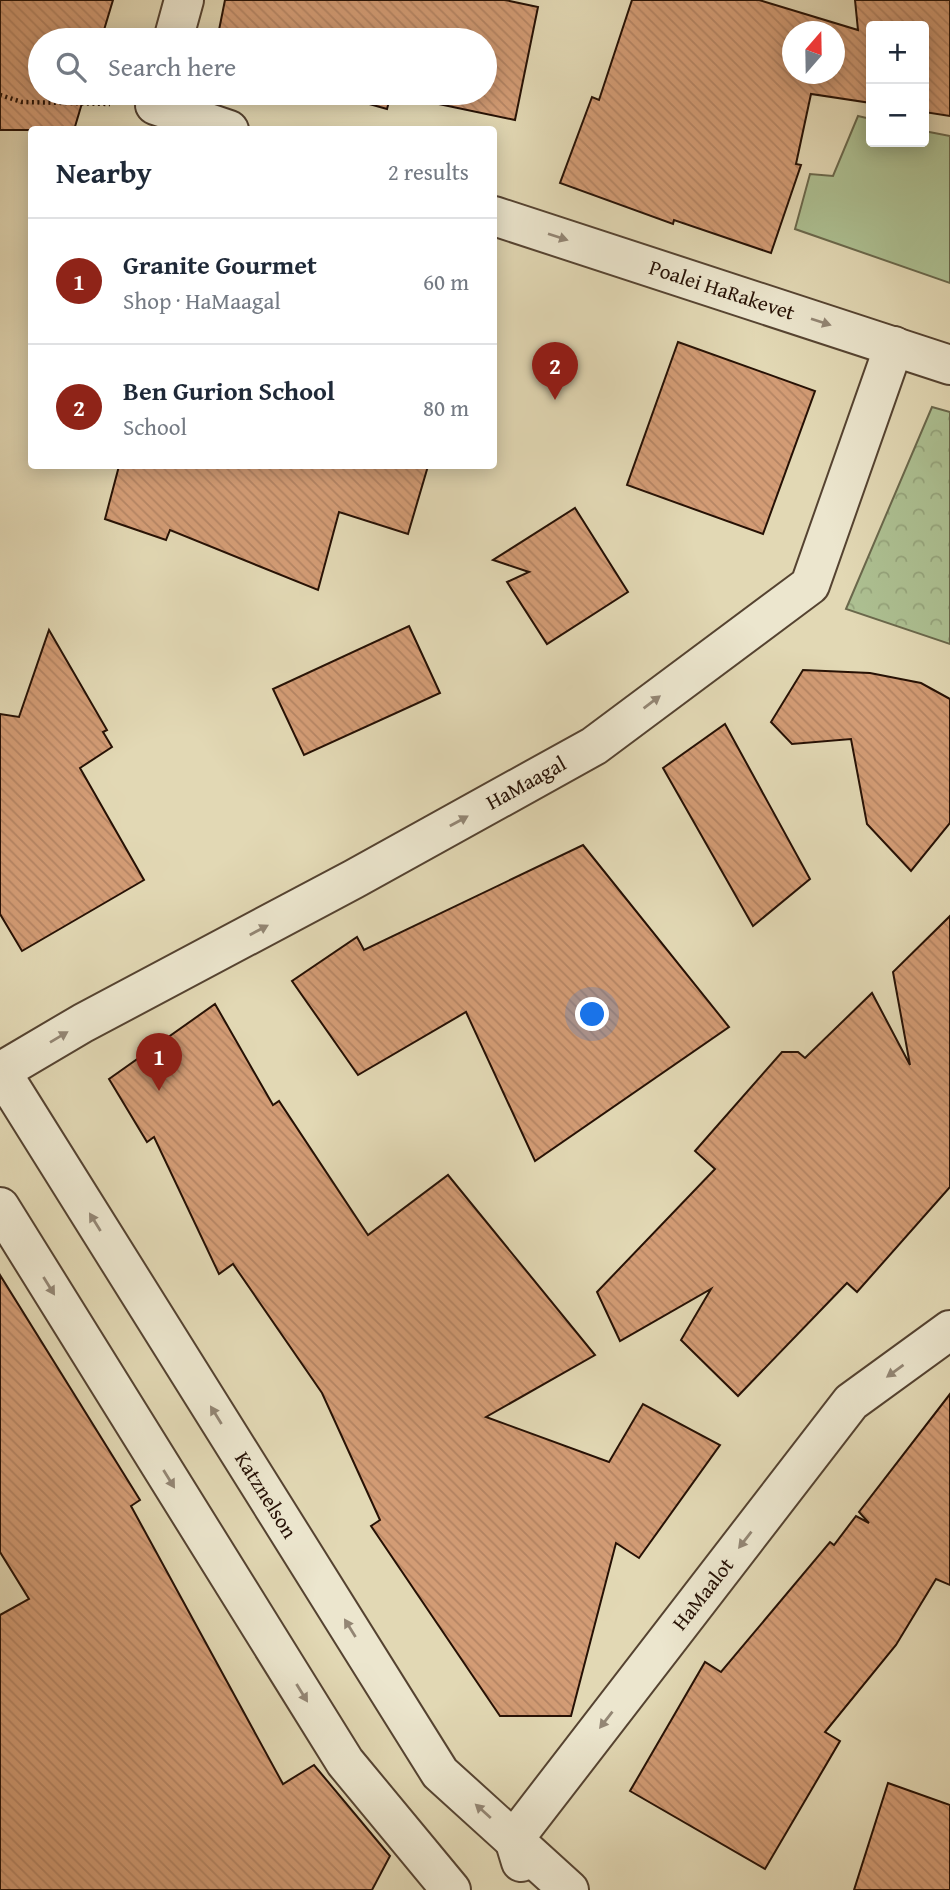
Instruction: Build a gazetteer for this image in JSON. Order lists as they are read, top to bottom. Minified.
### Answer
{"streets":{"street":["Poalei HaRakevet","HaMaagal","Katznelson","HaMaalot"]},"crossings":[["Poalei HaRakevet","HaMaagal"],["HaMaagal","Katznelson"],["Katznelson","HaMaalot"]],"one_way":["Poalei HaRakevet","HaMaagal","HaMaalot"],"north":"top","page":{"map_buttons":["+","−"],"search":"Search here","heading":["Nearby","2 results"],"list":[{"mark":"1","name":"Granite Gourmet","note":"Shop · HaMaagal","value":"60 m"},{"mark":"2","name":"Ben Gurion School","note":"School","value":"80 m"}],"pins":["2","1"]}}
